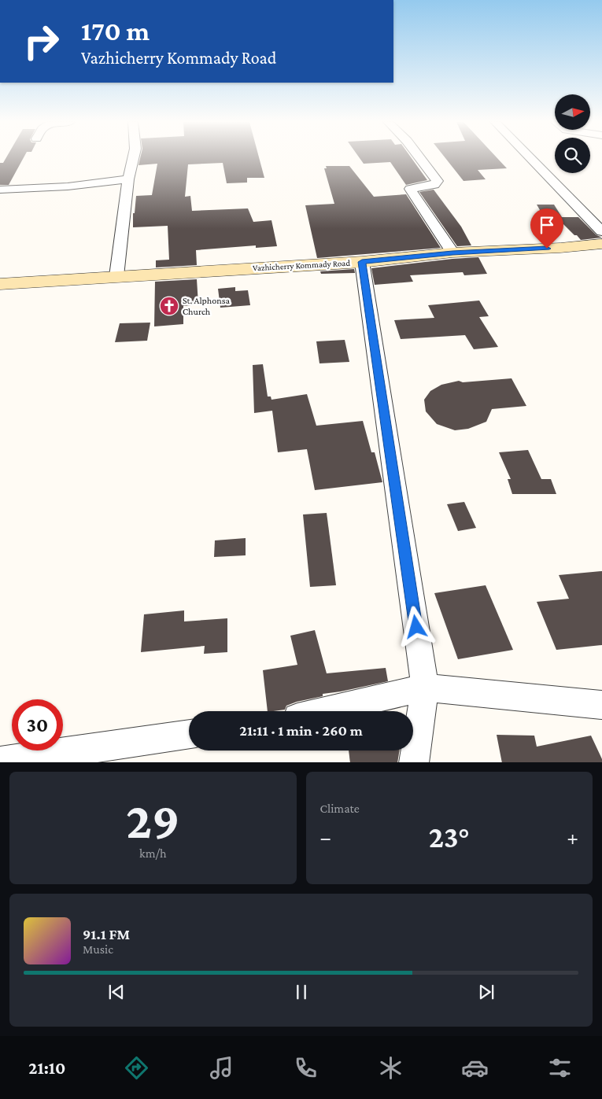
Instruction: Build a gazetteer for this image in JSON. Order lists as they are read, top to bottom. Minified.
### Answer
{"streets":{"main road":["Vazhicherry Kommady Road"]},"places":{"church":["St. Alphonsa Church"]},"north":"right","page":{"turn":["170 m","Vazhicherry Kommady Road"],"limit":"30","trip":"21:11 · 1 min · 260 m","tile":[["29","km/h"],"Climate"],"heat":["−","23°","+"],"song":["91.1 FM","Music"],"tabs":"21:10"}}
